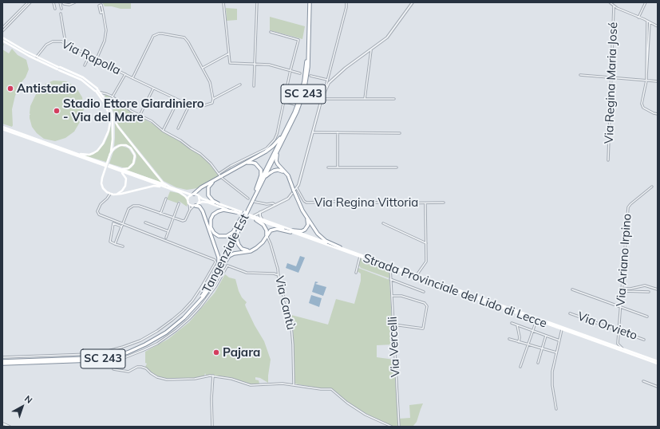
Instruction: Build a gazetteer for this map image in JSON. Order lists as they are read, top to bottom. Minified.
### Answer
{"streets":{"highway":["SC 243","Tangenziale Est"],"main road":["Strada Provinciale del Lido di Lecce"],"street":["Via Rapolla","Via Regina Maria José","Via Regina Vittoria","Via Ariano Irpino","Via Cantù","Via Orvieto","Via Vercelli"]},"crossings":[["Tangenziale Est","Strada Provinciale del Lido di Lecce"],["Tangenziale Est","Via Cantù"],["Via Ariano Irpino","Via Orvieto"],["Strada Provinciale del Lido di Lecce","Via Vercelli"]],"places":["Antistadio","Stadio Ettore Giardiniero - Via del Mare","Pajara"],"north":"top right"}
